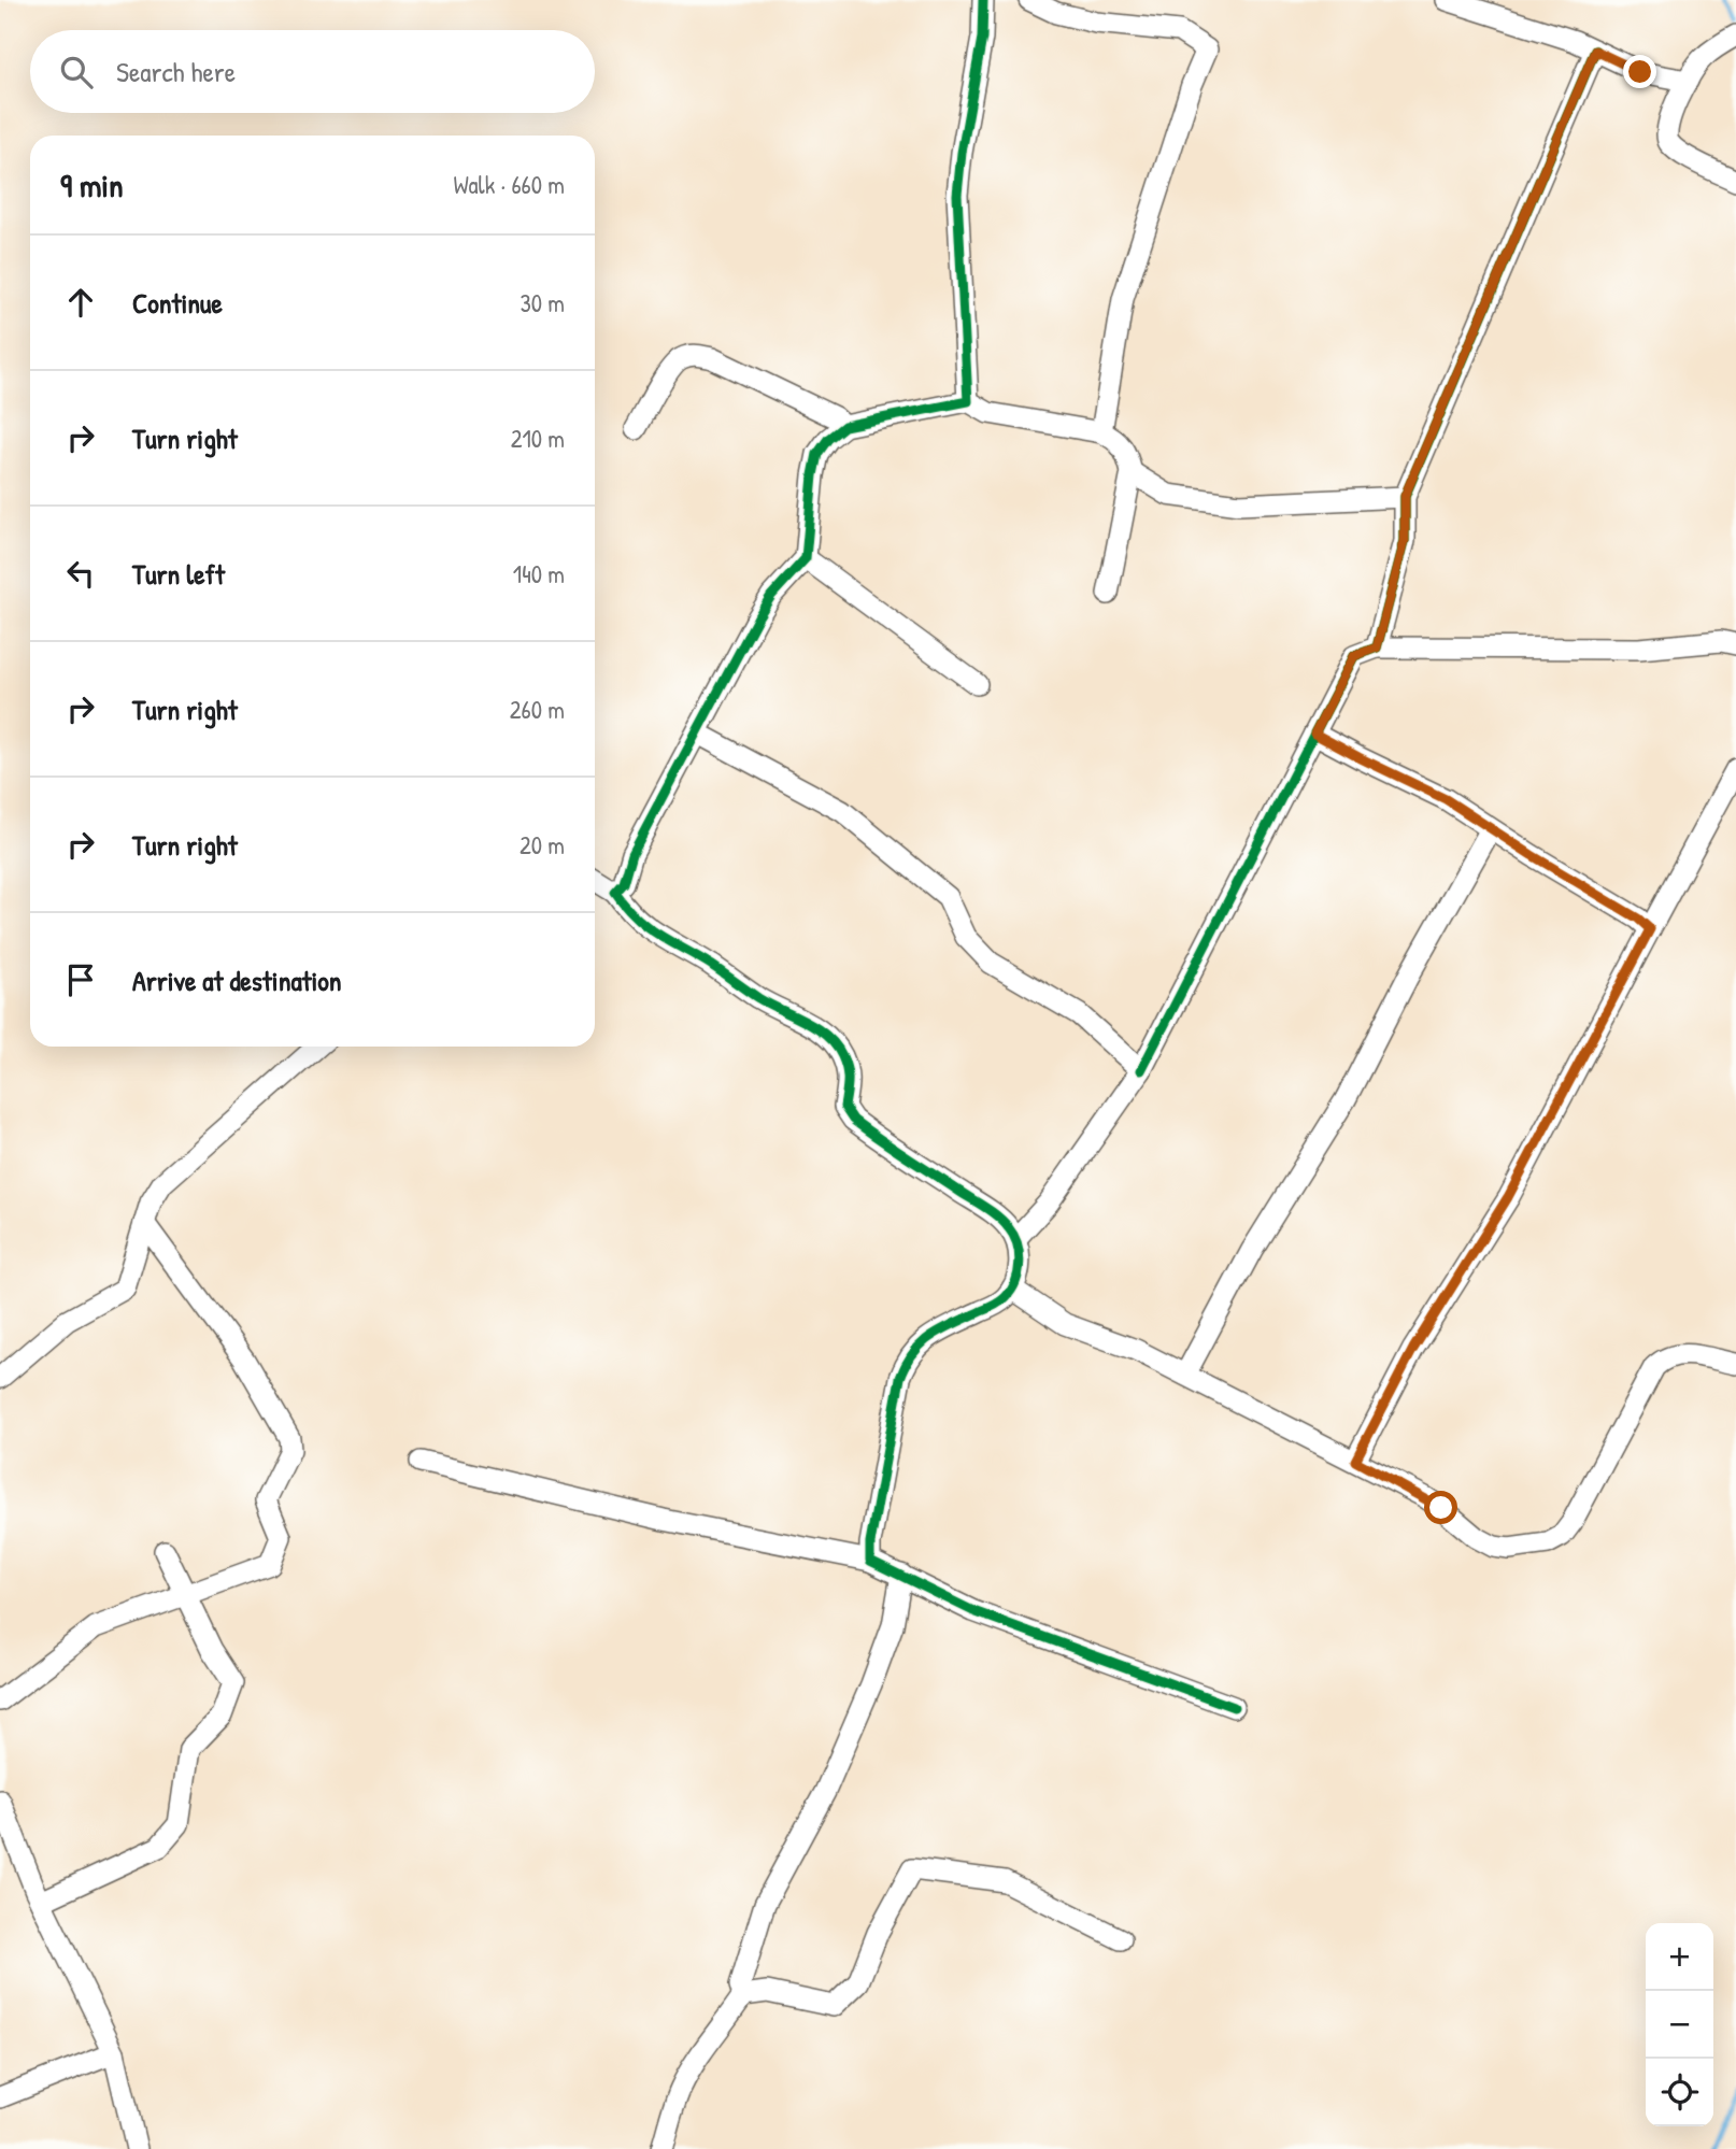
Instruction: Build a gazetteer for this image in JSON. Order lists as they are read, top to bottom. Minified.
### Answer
{"page":{"search":"Search here","heading":["9 min","Walk · 660 m"],"list":[["Continue","30 m"],["Turn right","210 m"],["Turn left","140 m"],["Turn right","260 m"],["Turn right","20 m"],"Arrive at destination"],"map_buttons":["+","−"]}}
